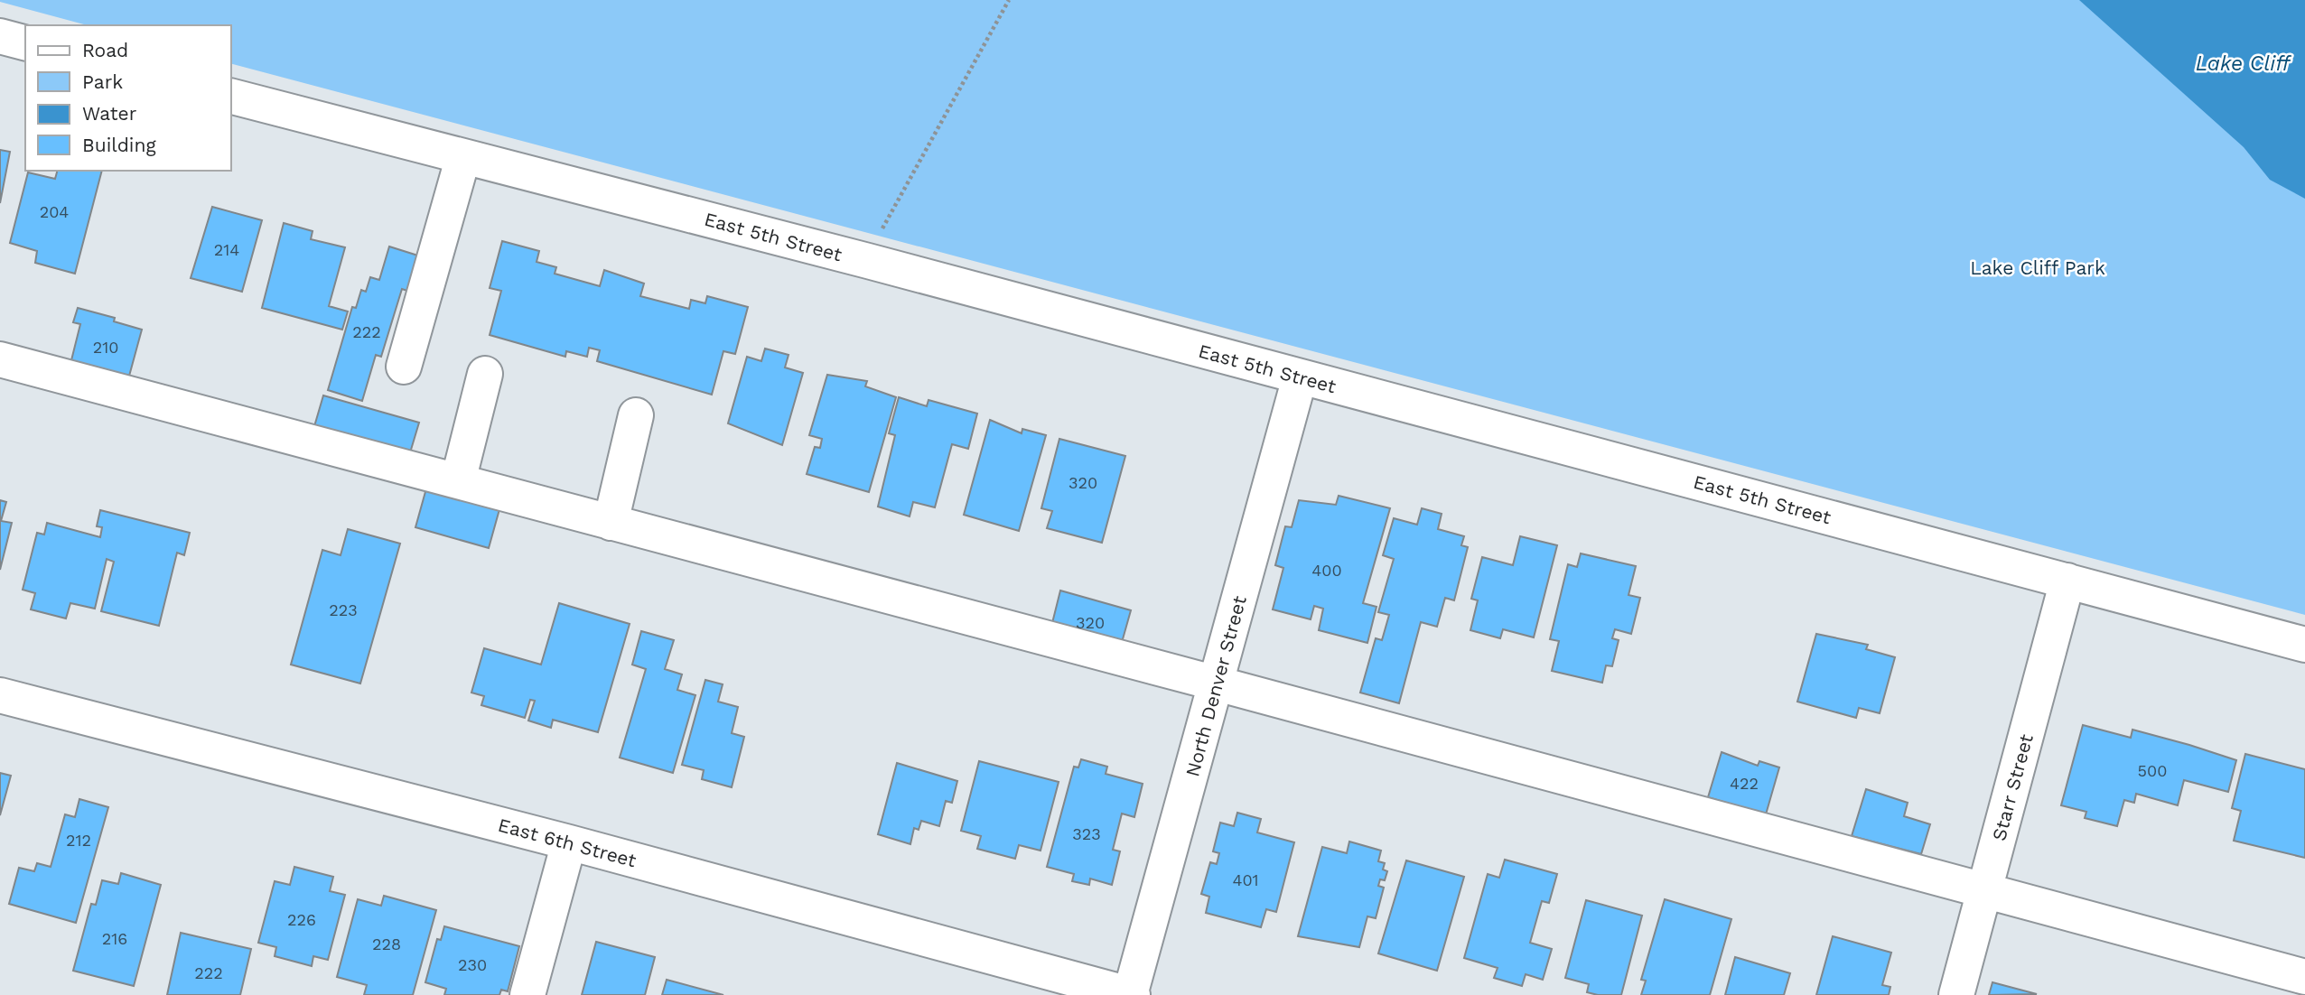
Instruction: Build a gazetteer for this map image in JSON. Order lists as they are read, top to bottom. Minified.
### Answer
{"streets":{"street":["East 5th Street","North Denver Street","Starr Street","East 6th Street"]},"crossings":[["East 5th Street","North Denver Street"],["East 5th Street","Starr Street"],["North Denver Street","East 6th Street"]],"water":["Lake Cliff"],"parks":["Lake Cliff Park"],"house_numbers":["204","214","222","210","320","400","223","320","500","422","323","212","401","226","216","228","230","222"],"legend":["Road","Park","Water","Building"]}
